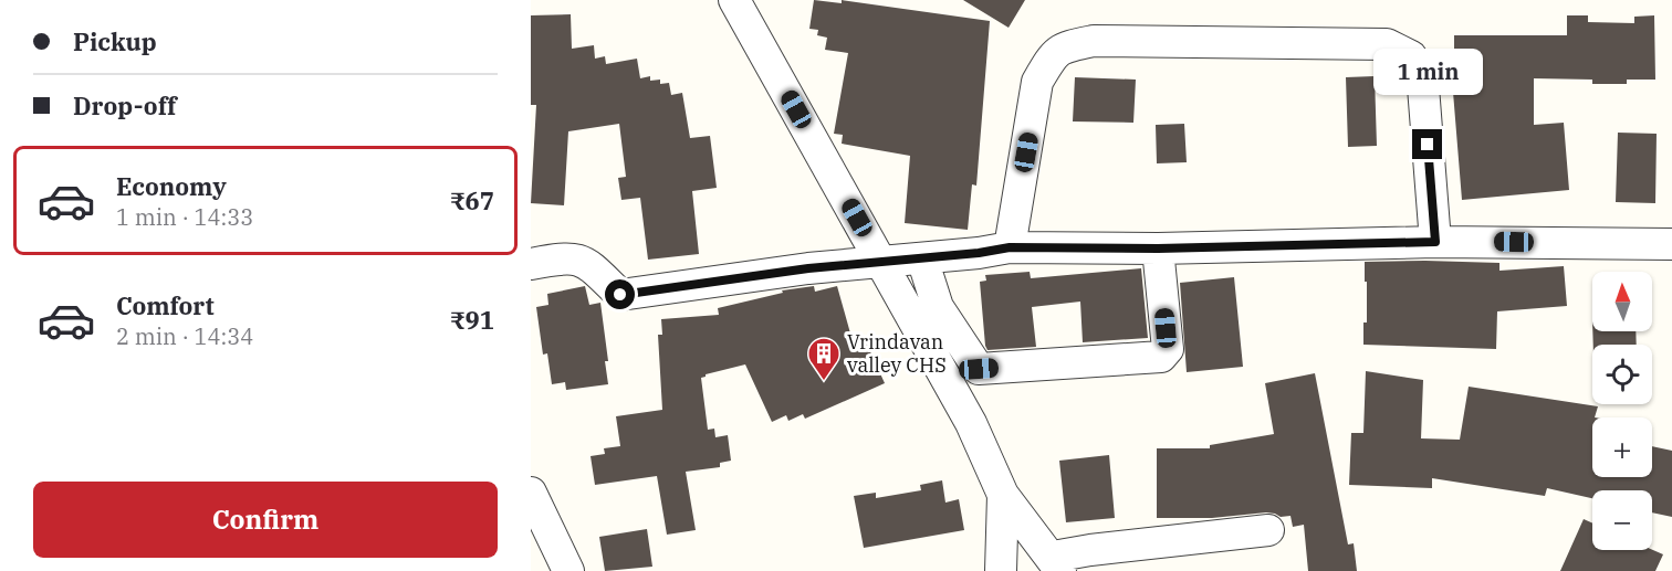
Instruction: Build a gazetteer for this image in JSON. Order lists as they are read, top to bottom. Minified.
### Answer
{"places":{"building":["Vrindavan valley CHS"]},"north":"top","page":{"banner":["Pickup","Drop-off"],"bubble":"1 min","list":[{"name":"Economy","note":"1 min · 14:33","value":"₹67"},{"name":"Comfort","note":"2 min · 14:34","value":"₹91"}],"map_buttons":["+","−"],"buttons":"Confirm"}}
